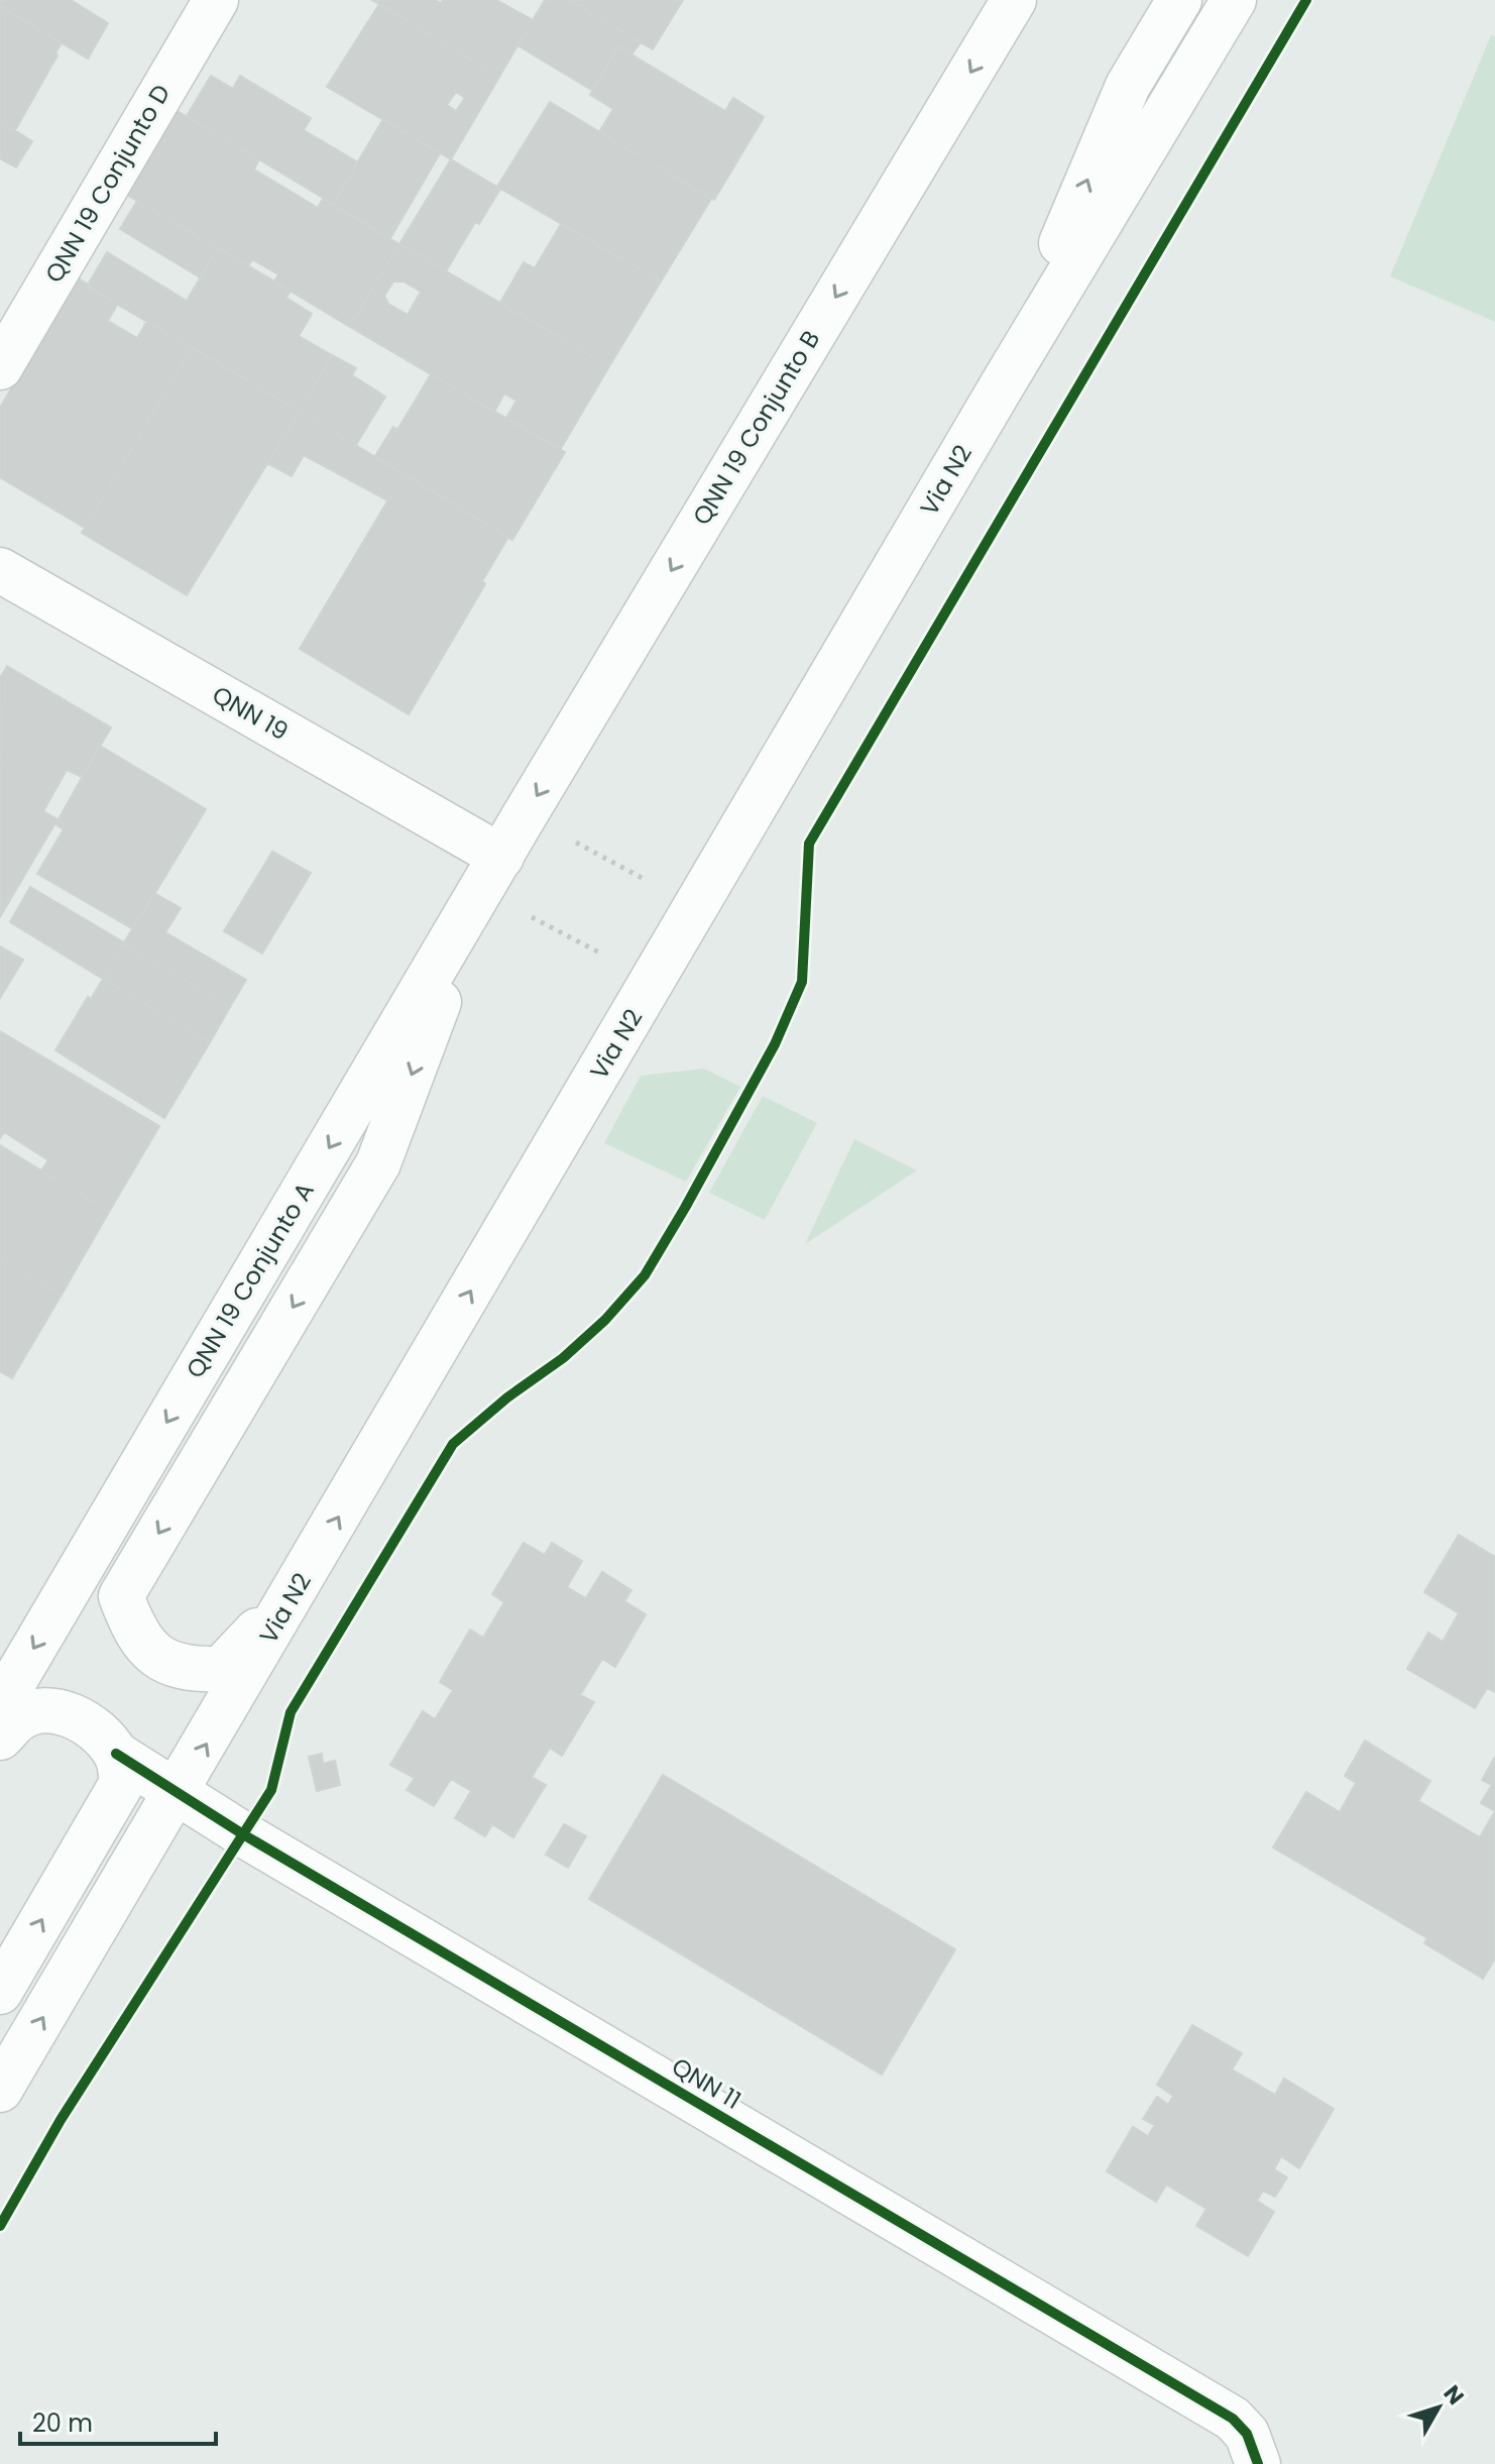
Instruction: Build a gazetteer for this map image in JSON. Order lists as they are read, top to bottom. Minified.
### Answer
{"streets":{"main road":["QNN 19 Conjunto D","QNN 19 Conjunto B","Via N2","QNN 19","QNN 19 Conjunto A","QNN 11"]},"crossings":[["QNN 19 Conjunto B","QNN 19"],["QNN 19 Conjunto B","QNN 19 Conjunto A"],["Via N2","QNN 11"],["QNN 19","QNN 19 Conjunto A"]],"one_way":["Via N2","QNN 19 Conjunto A"],"scale_bar":"20 m","north":"top right"}
